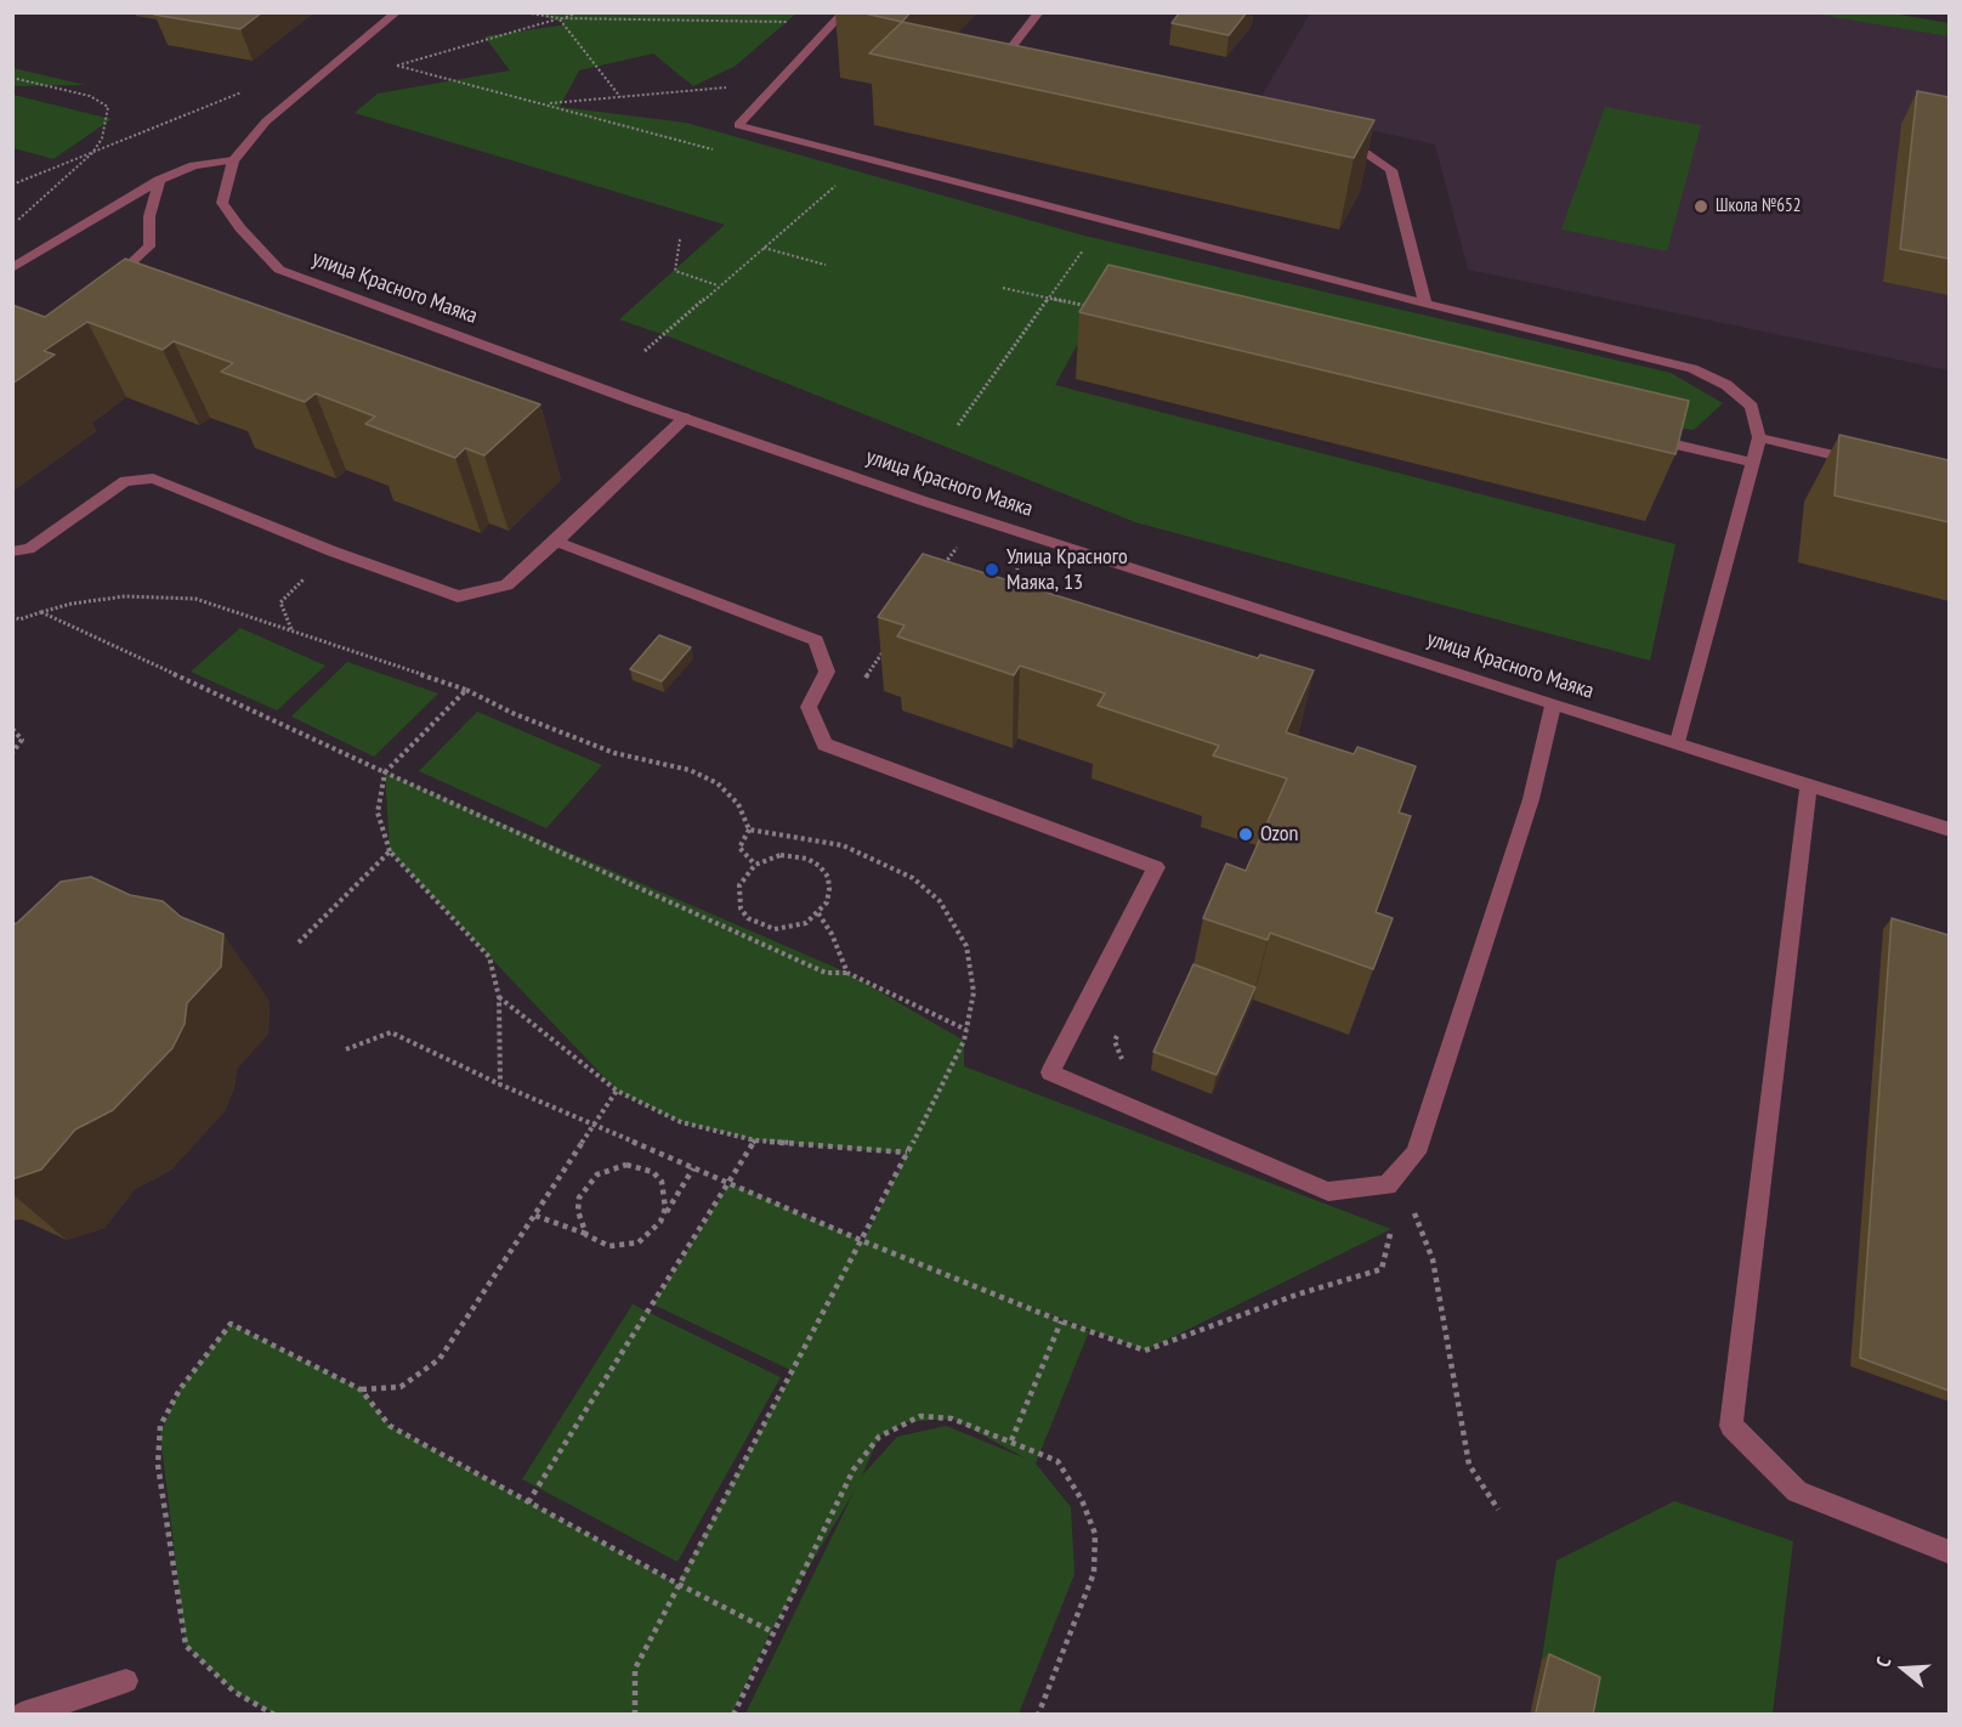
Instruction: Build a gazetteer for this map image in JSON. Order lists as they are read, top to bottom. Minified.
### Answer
{"streets":{"street":["улица Красного Маяка"]},"places":["Школа №652","Улица Красного Маяка, 13","Ozon"],"north":"left"}
